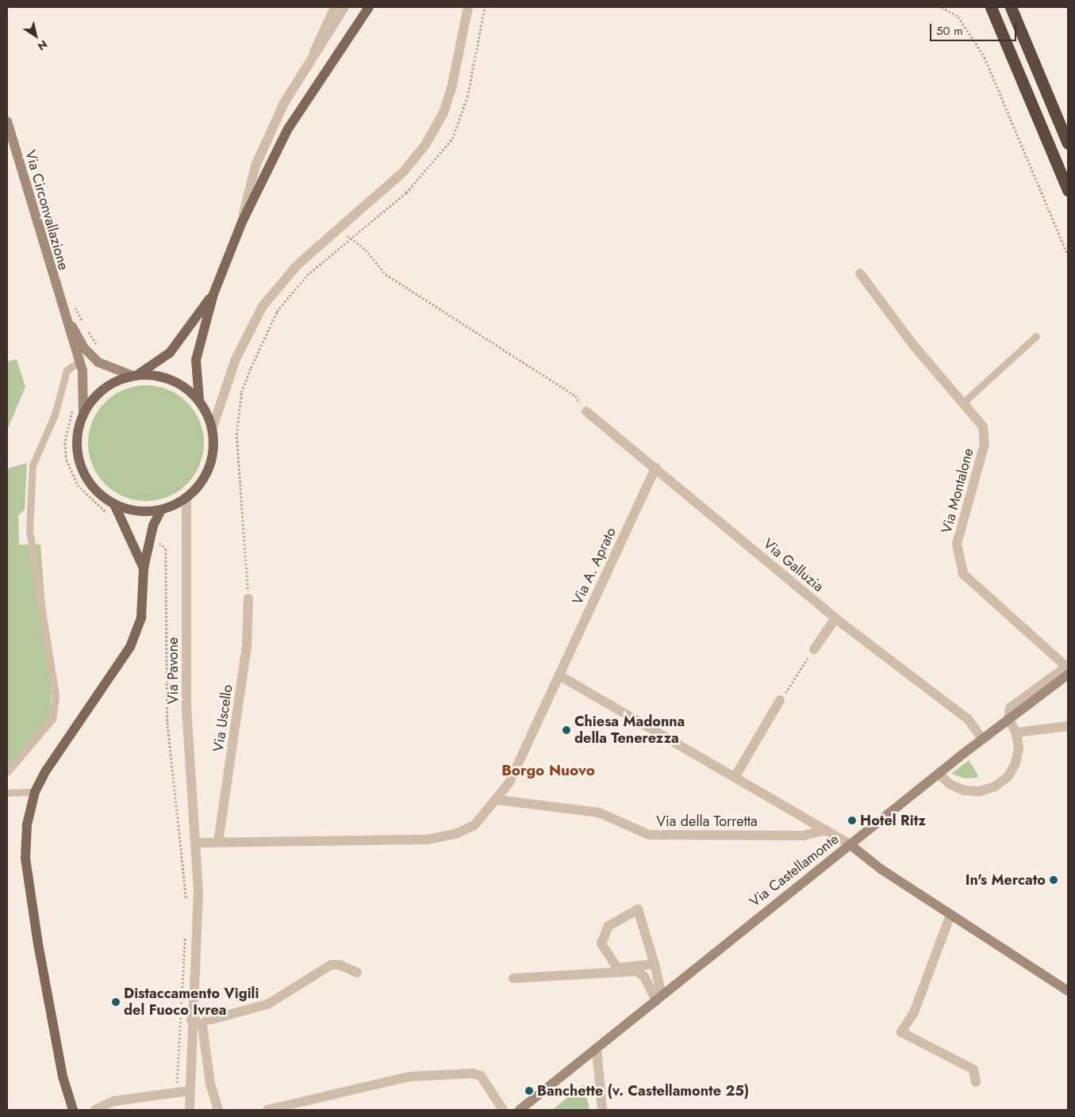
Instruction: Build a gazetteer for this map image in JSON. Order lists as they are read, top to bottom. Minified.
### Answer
{"streets":{"main road":["Via Circonvallazione","Via della Torretta","Via Castellamonte"],"street":["Via Montalone","Via Galluzia","Via A. Aprato","Via Pavone","Via Uscello"]},"crossings":[["Via Montalone","Via Castellamonte"],["Via Galluzia","Via A. Aprato"],["Via Galluzia","Via Castellamonte"],["Via A. Aprato","Via della Torretta"],["Via della Torretta","Via Castellamonte"]],"districts":["Borgo Nuovo"],"places":["Chiesa Madonna della Tenerezza","Hotel Ritz","In's Mercato","Distaccamento Vigili del Fuoco Ivrea","Banchette (v. Castellamonte 25)"],"scale_bar":"50 m","north":"bottom right"}
